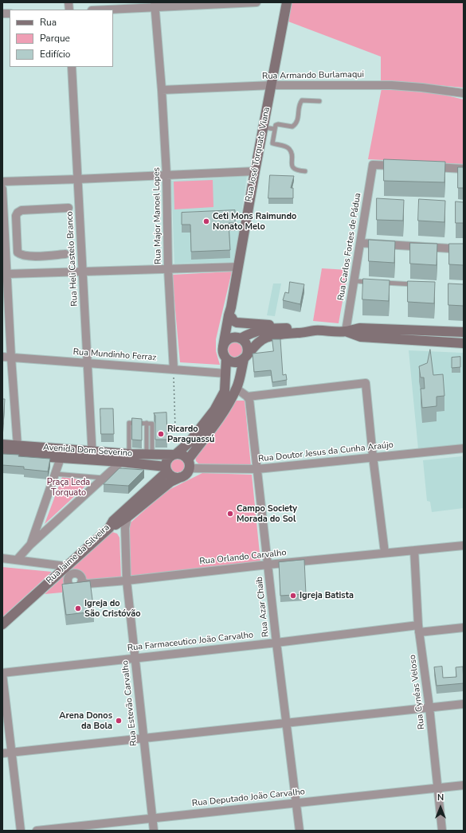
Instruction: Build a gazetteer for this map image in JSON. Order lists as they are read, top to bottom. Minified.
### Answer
{"streets":{"main road":["Rua José Torquato Viana","Avenida Dom Severino","Rua Jaime da Silveira"],"street":["Rua Armando Burlamaqui","Rua Major Manoel Lopes","Rua Carlos Fortes de Pádua","Rua Heli Castelo Branco","Rua Mundinho Ferraz","Rua Doutor Jesus da Cunha Araújo","Rua Orlando Carvalho","Rua Azar Chaib","Rua Farmaceutico João Carvalho","Rua Cynéas Veloso","Rua Estevão Carvalho","Rua Deputado João Carvalho"]},"crossings":[["Rua Armando Burlamaqui","Rua José Torquato Viana"],["Rua Armando Burlamaqui","Rua Major Manoel Lopes"],["Rua Major Manoel Lopes","Rua Mundinho Ferraz"],["Rua Heli Castelo Branco","Rua Mundinho Ferraz"],["Rua Heli Castelo Branco","Avenida Dom Severino"],["Avenida Dom Severino","Rua Doutor Jesus da Cunha Araújo"],["Avenida Dom Severino","Rua Jaime da Silveira"],["Rua Doutor Jesus da Cunha Araújo","Rua Jaime da Silveira"],["Rua Doutor Jesus da Cunha Araújo","Rua Azar Chaib"],["Rua Orlando Carvalho","Rua Azar Chaib"],["Rua Orlando Carvalho","Rua Cynéas Veloso"],["Rua Orlando Carvalho","Rua Estevão Carvalho"],["Rua Azar Chaib","Rua Farmaceutico João Carvalho"],["Rua Azar Chaib","Rua Deputado João Carvalho"],["Rua Farmaceutico João Carvalho","Rua Cynéas Veloso"],["Rua Farmaceutico João Carvalho","Rua Estevão Carvalho"],["Rua Cynéas Veloso","Rua Deputado João Carvalho"],["Rua Estevão Carvalho","Rua Deputado João Carvalho"]],"parks":["Praça Leda Torquato"],"places":["Ceti Mons Raimundo Nonato Melo","Ricardo Paraguassú","Campo Society Morada do Sol","Igreja Batista","Igreja do São Cristóvão","Arena Donos da Bola"],"legend":["Rua","Parque","Edifício"],"north":"top"}
